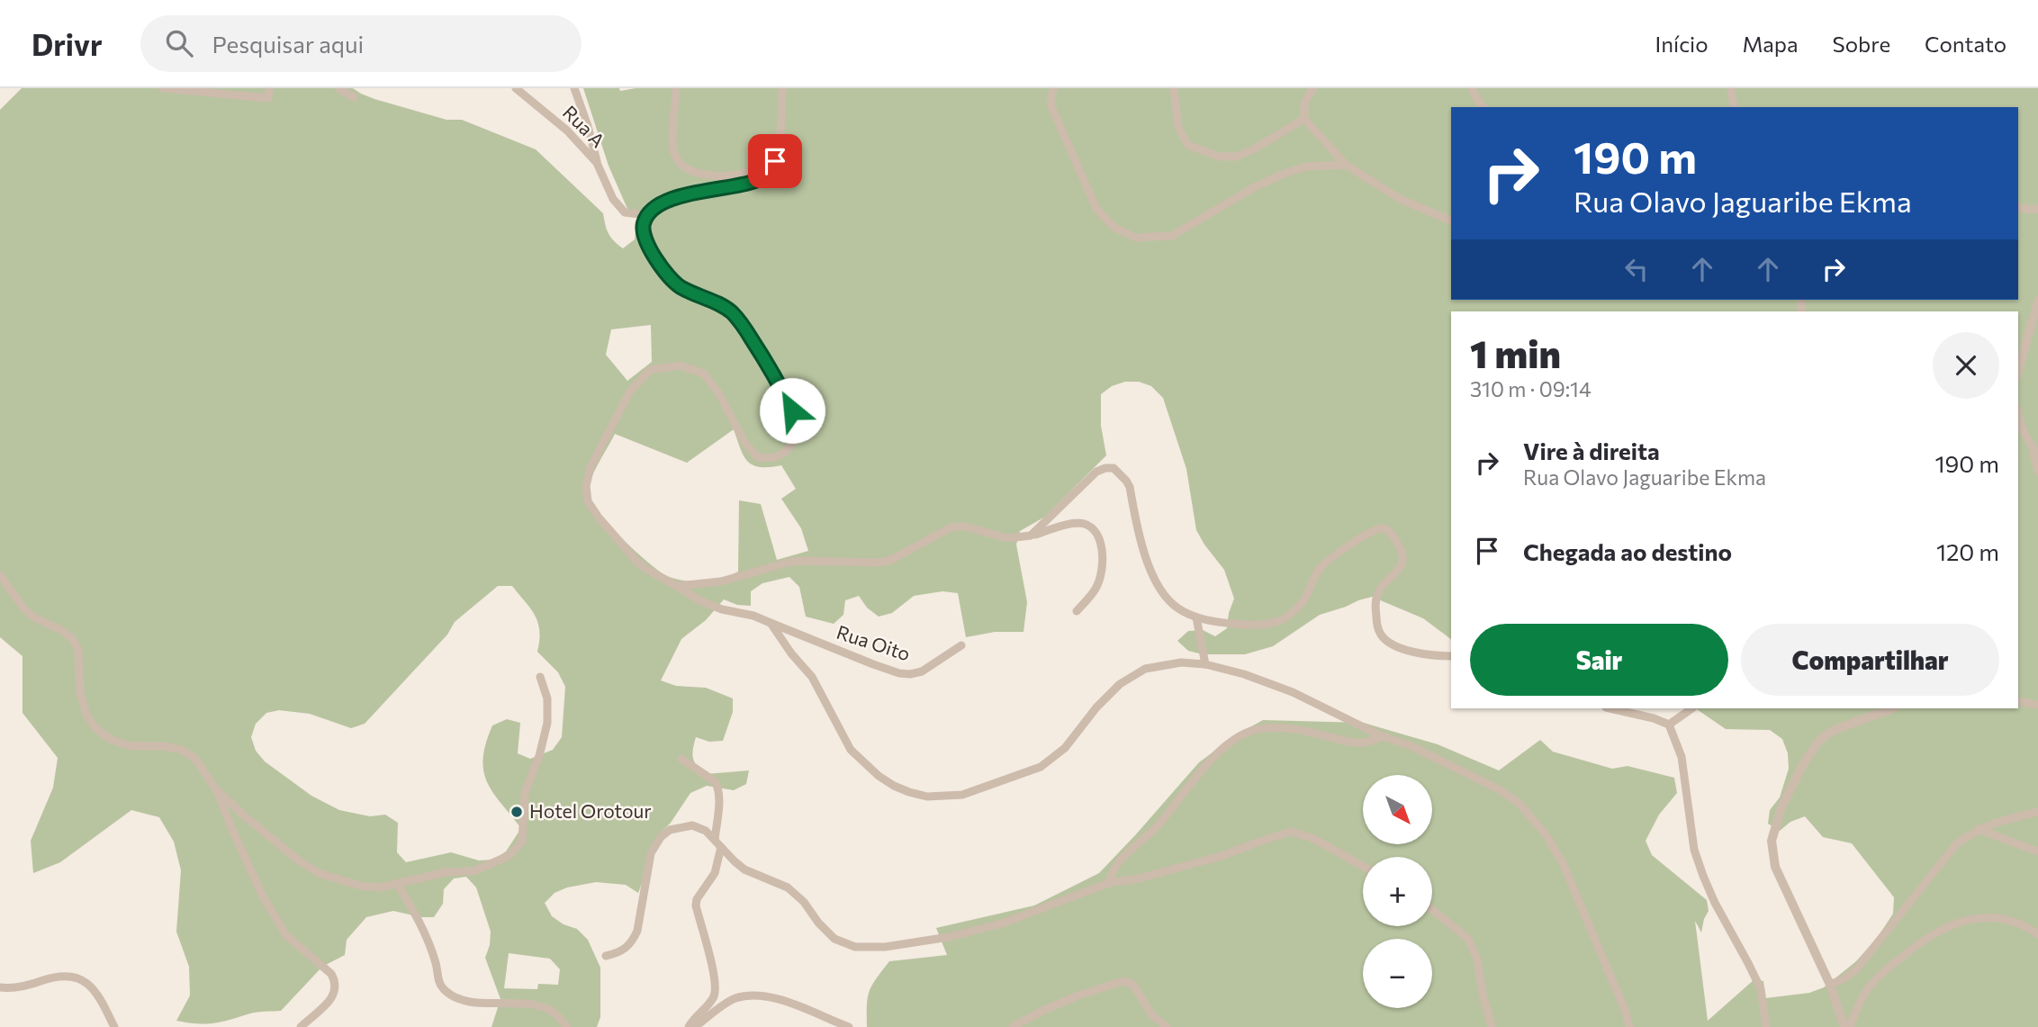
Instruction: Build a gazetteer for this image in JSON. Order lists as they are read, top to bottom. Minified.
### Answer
{"streets":{"street":["Rua A","Rua Oito"]},"crossings":[["Rua A","Rua Oito"]],"places":["Hotel Orotour"],"north":"bottom right","page":{"header":"Drivr","search":"Pesquisar aqui","nav":["Início","Mapa","Sobre","Contato"],"turn":["190 m","Rua Olavo Jaguaribe Ekma"],"heading":["1 min","310 m · 09:14"],"list":[{"name":"Vire à direita","note":"Rua Olavo Jaguaribe Ekma","value":"190 m"},{"name":"Chegada ao destino","value":"120 m"}],"buttons":["Sair","Compartilhar"],"map_buttons":["+","−"]}}
